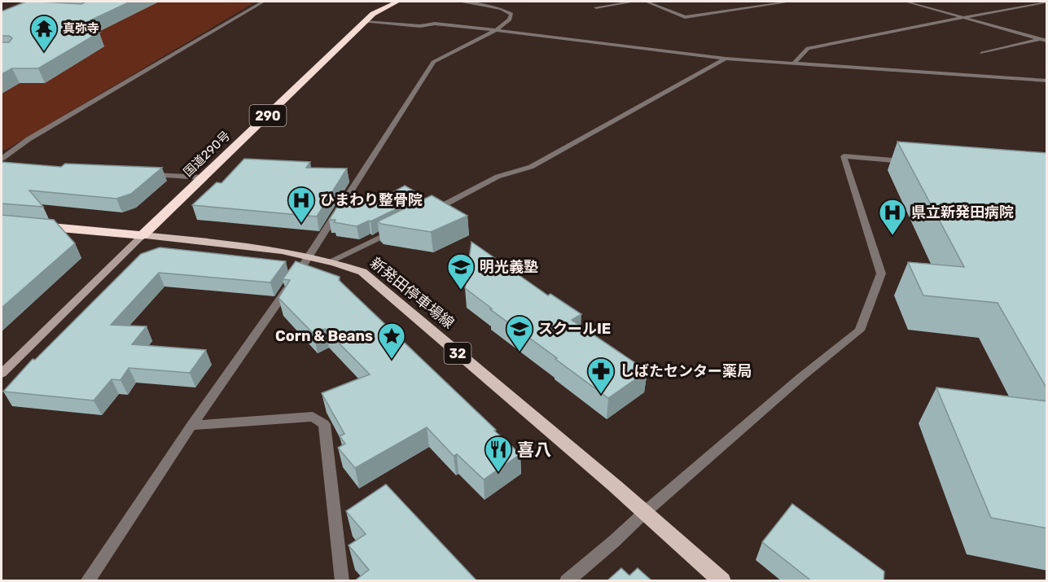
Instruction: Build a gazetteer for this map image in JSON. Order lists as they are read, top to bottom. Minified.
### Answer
{"streets":{"highway":["290","国道290号"],"main road":["新発田停車場線","32"]},"crossings":[["国道290号","新発田停車場線"]],"places":{"temple":["真弥寺"],"hospital":["ひまわり整骨院","県立新発田病院"],"school or university":["明光義塾","スクールIE"],"place":["Corn & Beans"],"pharmacy":["しばたセンター薬局"],"restaurant":["喜八"]}}
